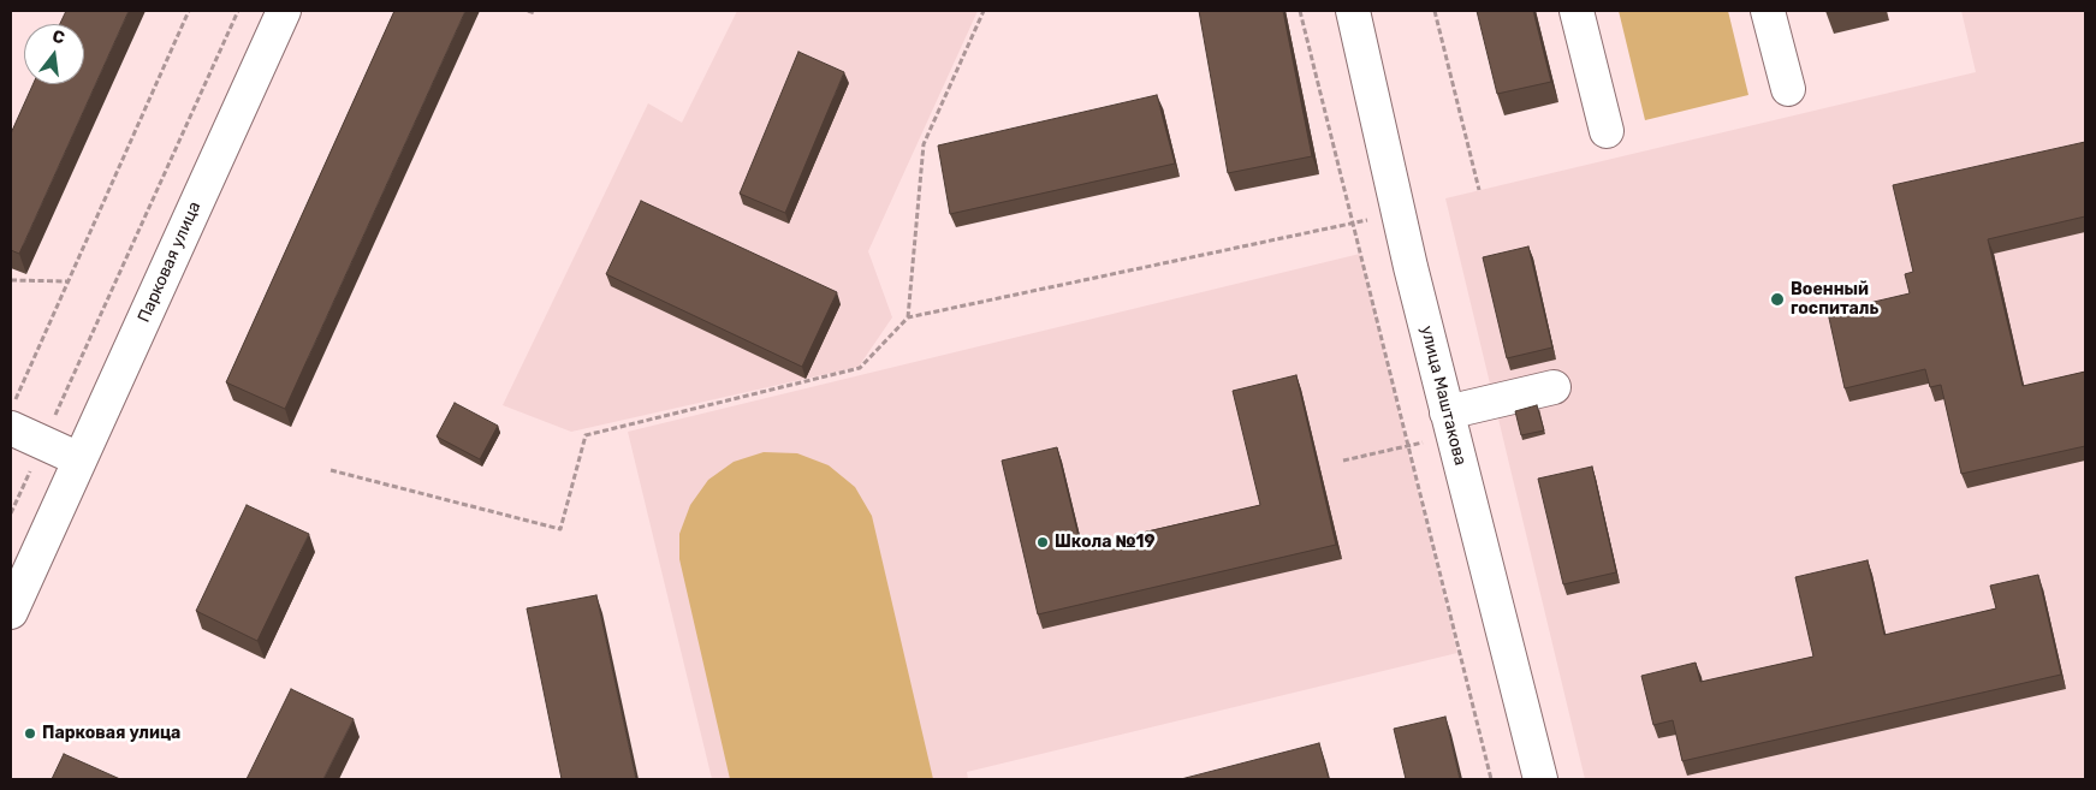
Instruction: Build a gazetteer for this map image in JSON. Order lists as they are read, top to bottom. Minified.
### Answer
{"streets":{"street":["Парковая улица","улица Маштакова"]},"places":["Военный госпиталь","Школа №19","Парковая улица"],"north":"top"}
